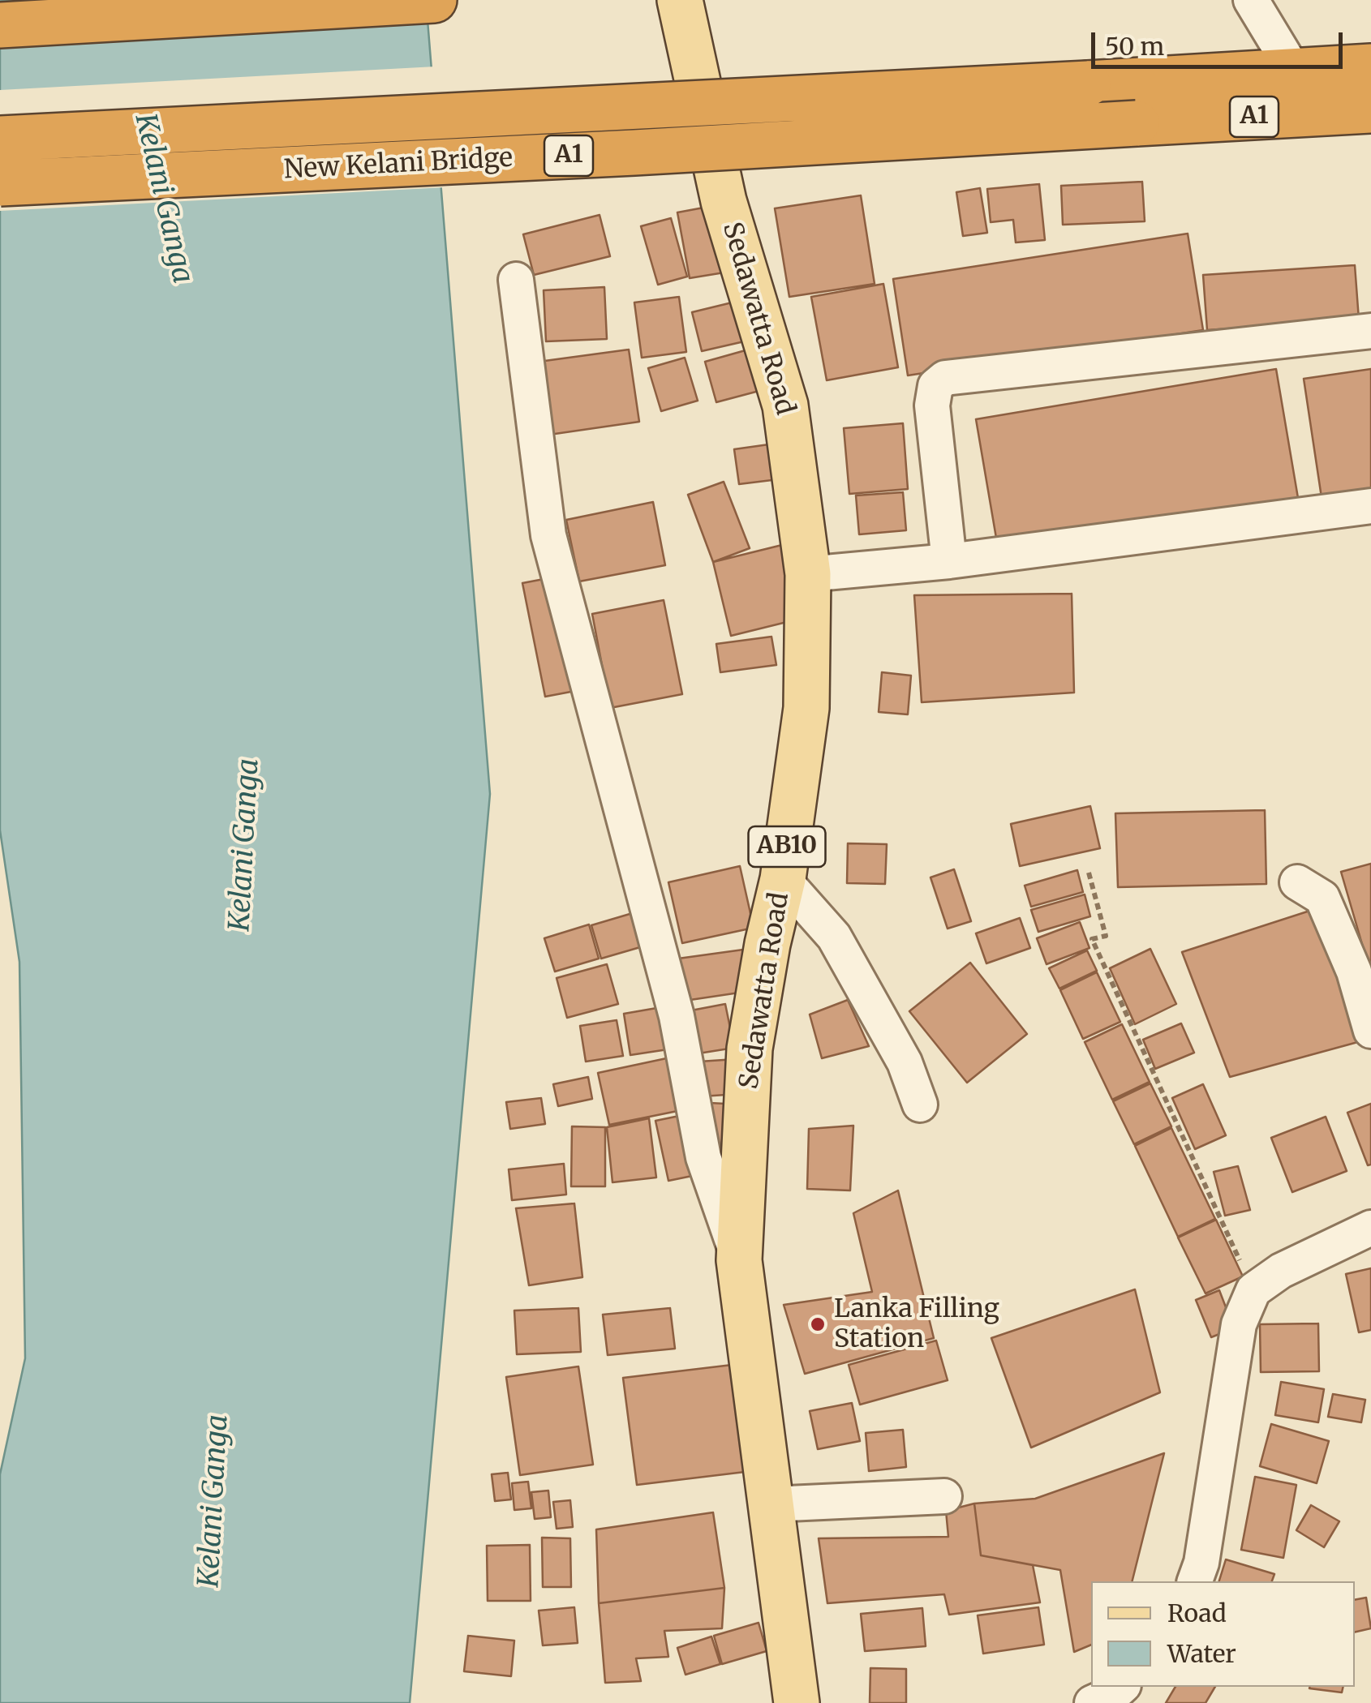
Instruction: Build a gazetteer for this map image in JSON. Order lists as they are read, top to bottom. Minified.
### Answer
{"streets":{"highway":["A1","New Kelani Bridge"],"main road":["Sedawatta Road","AB10"]},"crossings":[["A1","New Kelani Bridge"]],"water":["Kelani Ganga"],"places":["Lanka Filling Station"],"legend":["Road","Water"],"scale_bar":"50 m"}
